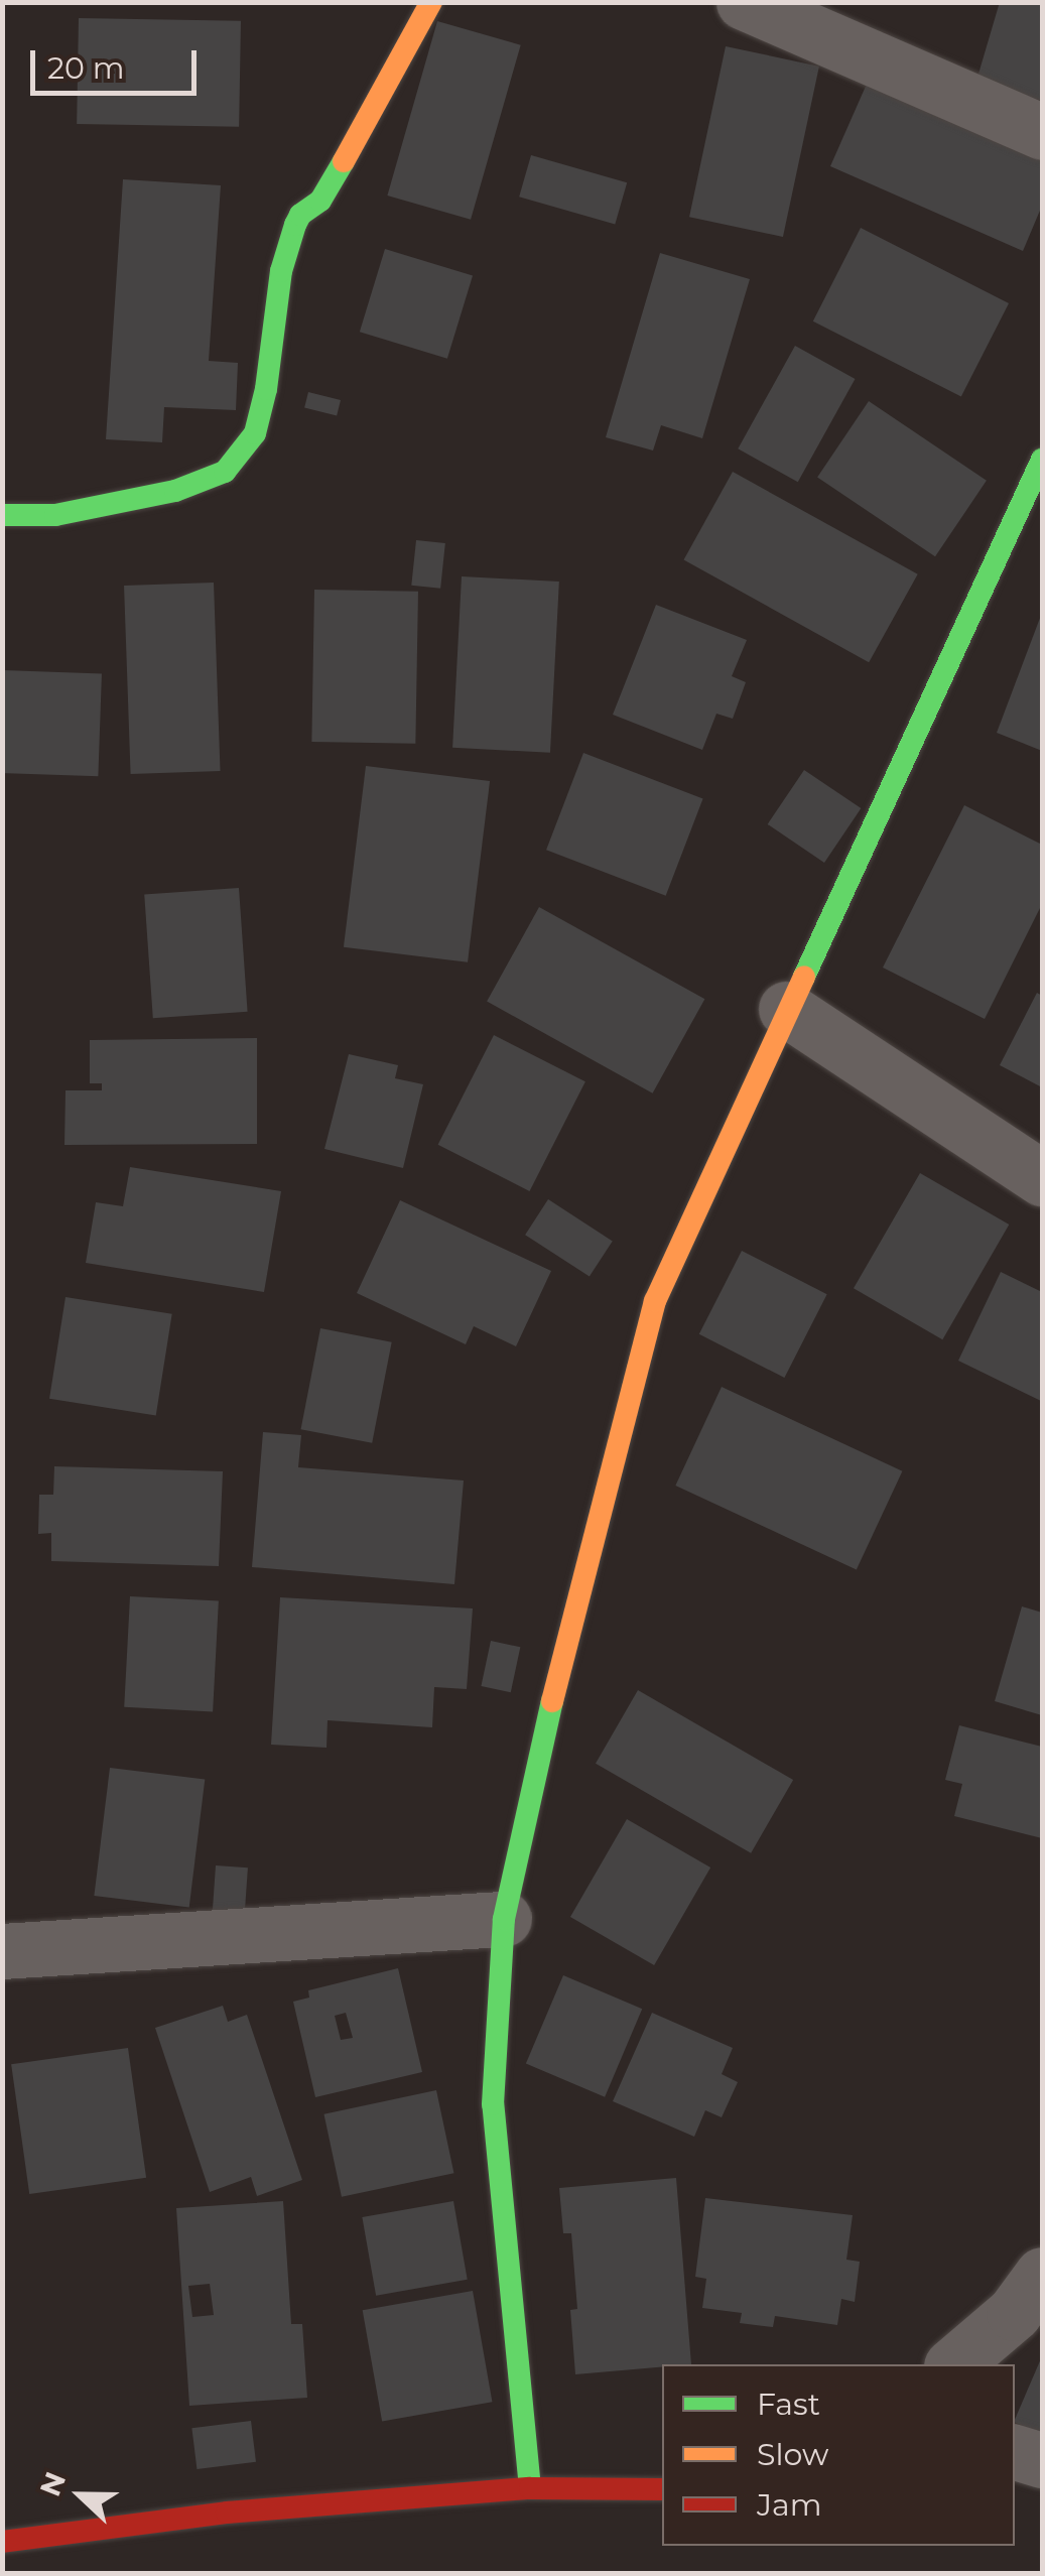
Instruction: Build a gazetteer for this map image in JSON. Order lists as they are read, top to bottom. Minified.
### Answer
{"legend":["Fast","Slow","Jam"],"scale_bar":"20 m","north":"left"}
